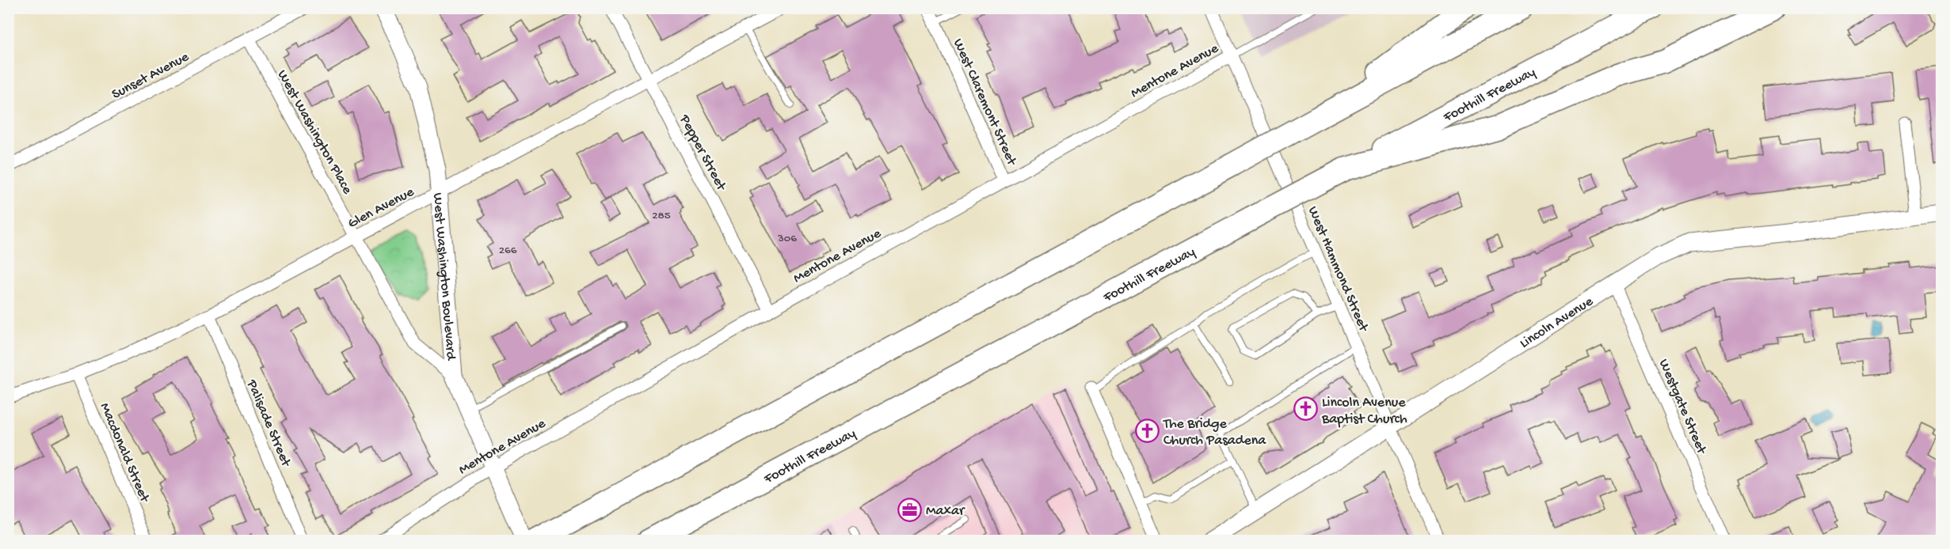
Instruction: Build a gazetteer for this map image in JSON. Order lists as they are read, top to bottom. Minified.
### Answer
{"streets":{"highway":["Foothill Freeway"],"main road":["West Washington Boulevard","Lincoln Avenue"],"street":["Mentone Avenue","Sunset Avenue","West Claremont Street","West Washington Place","Pepper Street","Glen Avenue","West Hammond Street","Westgate Street","Palisade Street","Macdonald Street"]},"crossings":[["Mentone Avenue","West Claremont Street"],["Mentone Avenue","Pepper Street"],["Mentone Avenue","West Hammond Street"],["Mentone Avenue","West Washington Boulevard"],["Sunset Avenue","West Washington Place"],["West Washington Place","Glen Avenue"],["West Washington Place","West Washington Boulevard"],["Pepper Street","Glen Avenue"],["Glen Avenue","West Washington Boulevard"],["Glen Avenue","Palisade Street"],["Glen Avenue","Macdonald Street"],["West Hammond Street","Lincoln Avenue"],["Lincoln Avenue","Westgate Street"]],"places":{"church":["Lincoln Avenue Baptist Church","The Bridge Church Pasadena"],"office":["Maxar"]},"house_numbers":["285","306","266"]}
